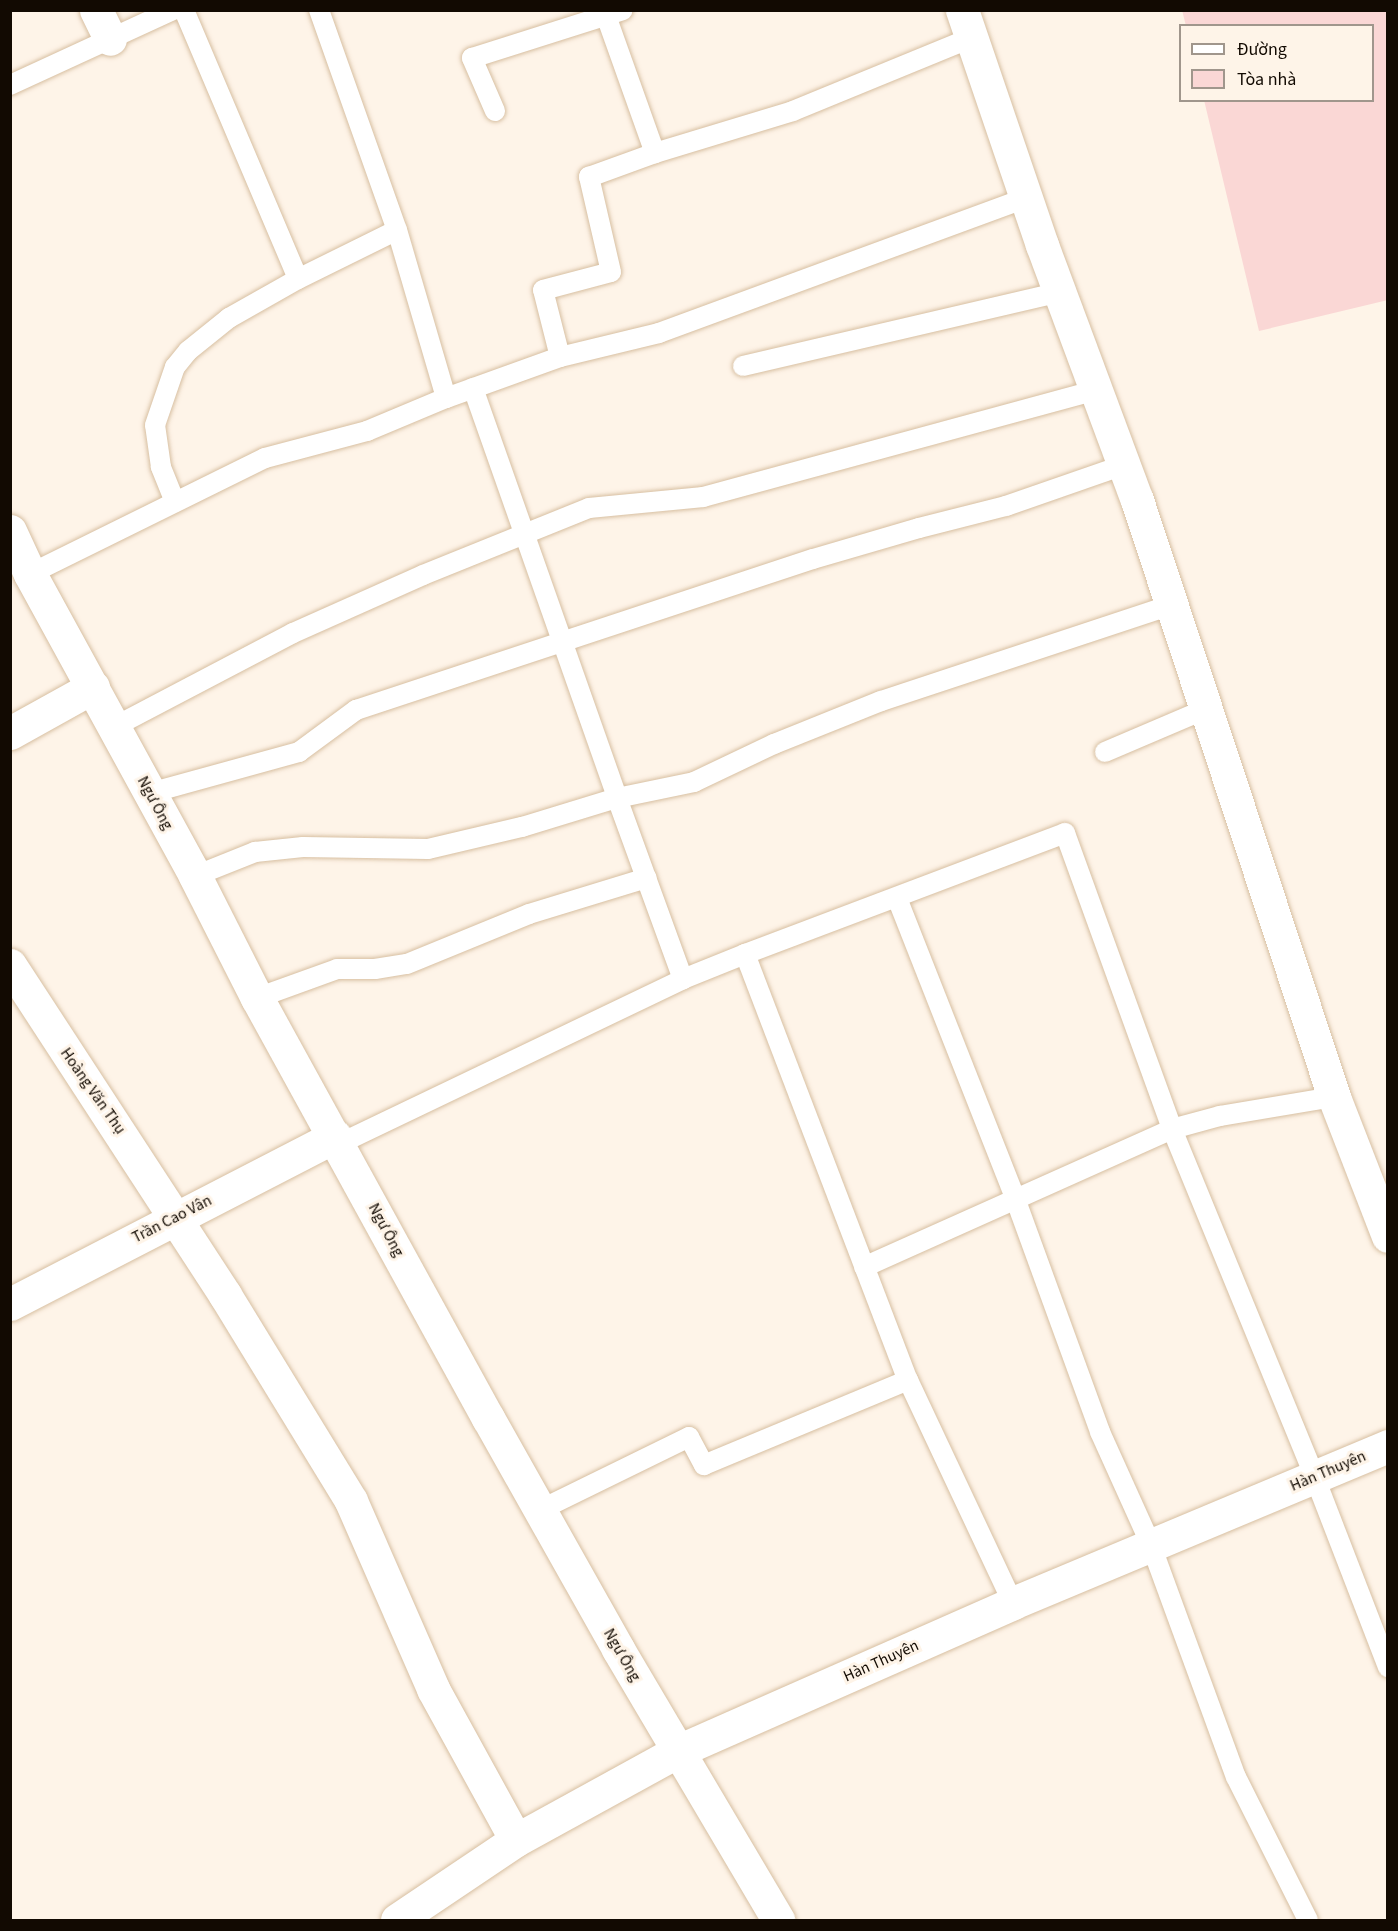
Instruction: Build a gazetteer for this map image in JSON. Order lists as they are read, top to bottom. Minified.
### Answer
{"streets":{"street":["Ngư Ông","Hoàng Văn Thụ","Trần Cao Vân","Hàn Thuyên"]},"crossings":[["Ngư Ông","Trần Cao Vân"],["Ngư Ông","Hàn Thuyên"],["Hoàng Văn Thụ","Trần Cao Vân"],["Hoàng Văn Thụ","Hàn Thuyên"]],"legend":["Đường","Tòa nhà"]}
